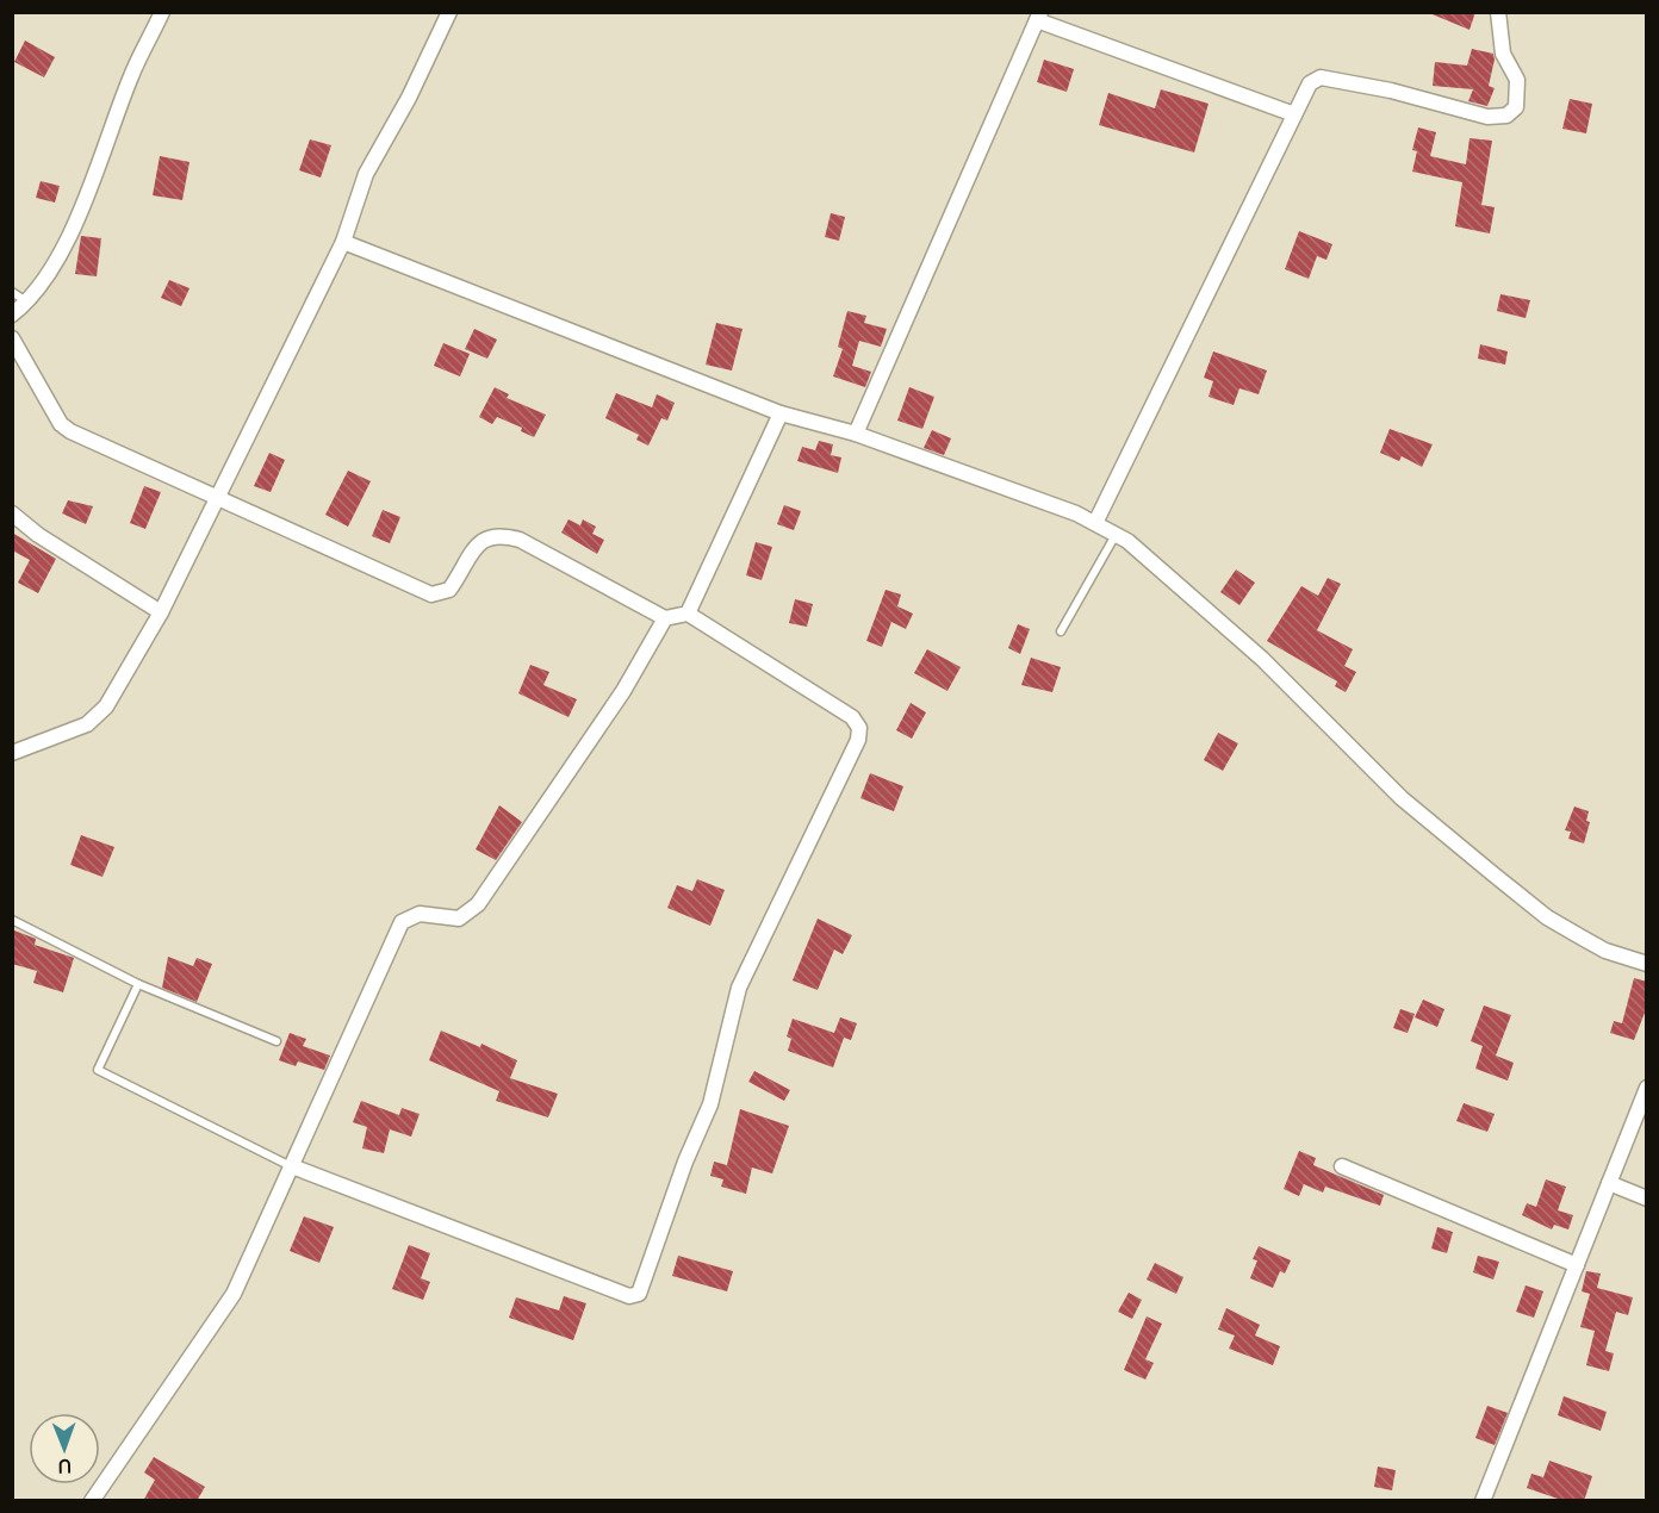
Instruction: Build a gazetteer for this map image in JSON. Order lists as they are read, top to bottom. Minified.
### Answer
{"north":"bottom"}
